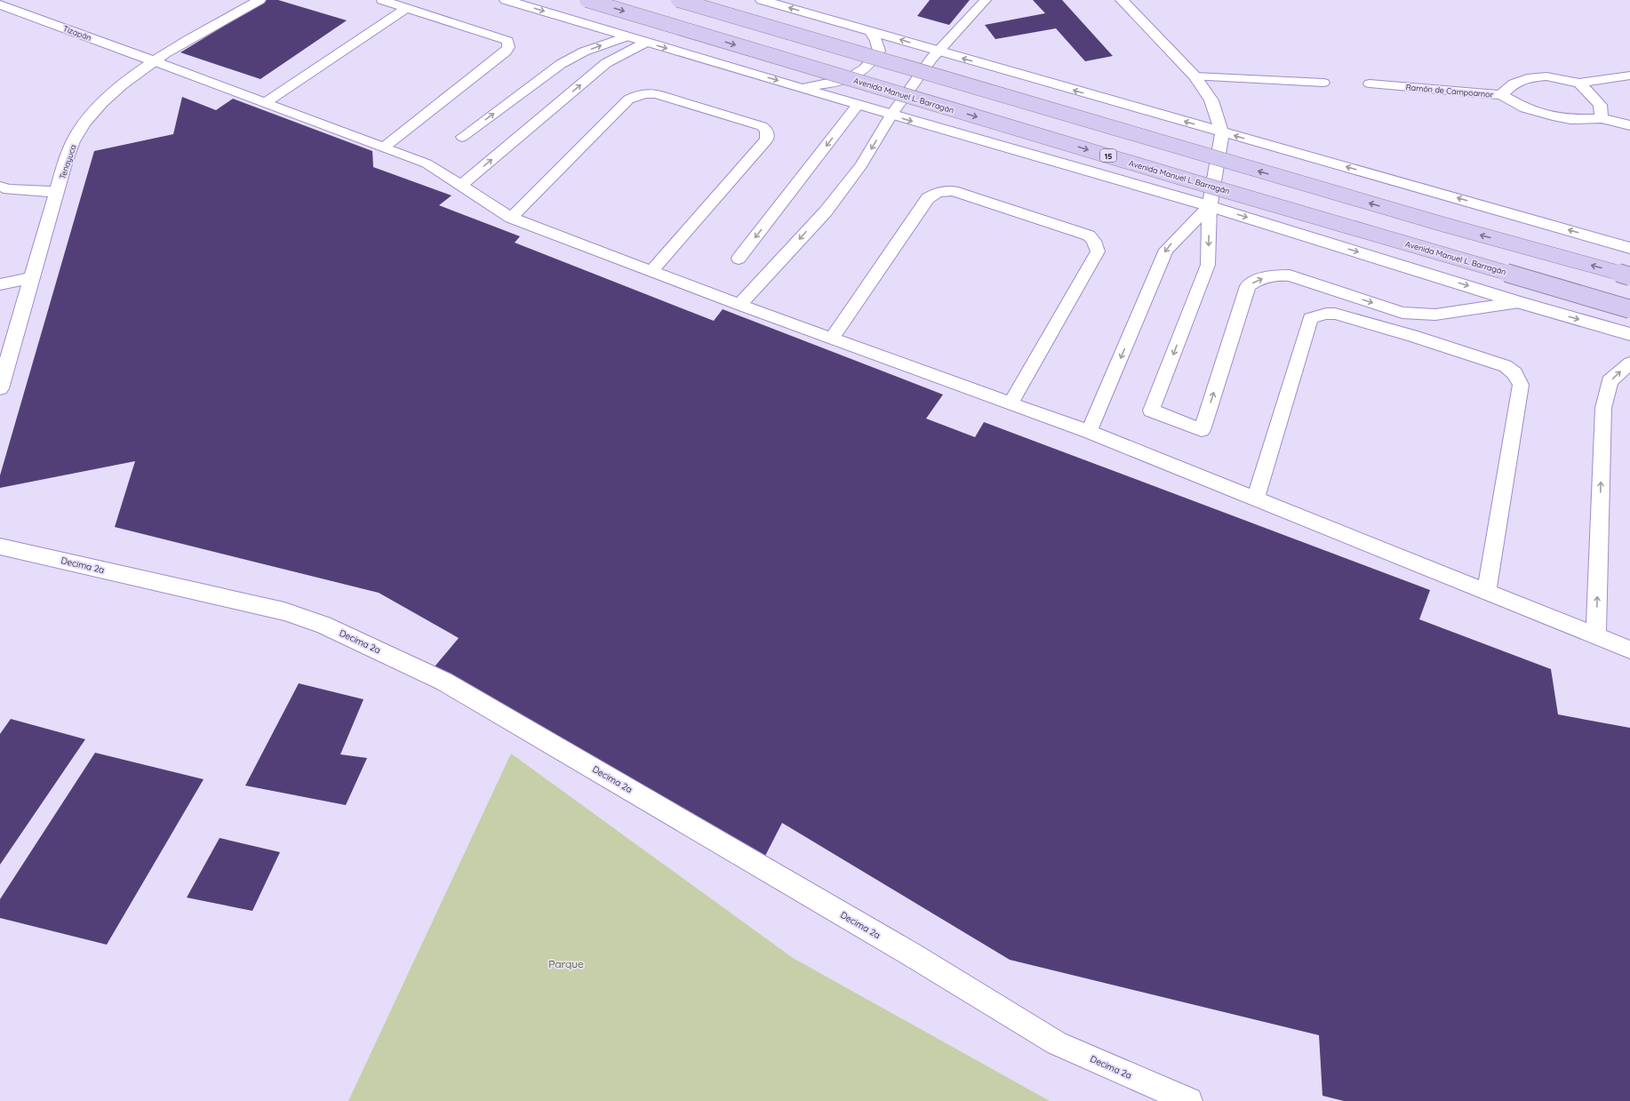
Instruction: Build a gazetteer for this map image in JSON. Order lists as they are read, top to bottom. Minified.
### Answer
{"streets":{"highway":["Avenida Manuel L. Barragán","15"],"street":["Tizapán","Ramón de Campoamor","Tenayuca","Decima 2a"]},"crossings":[["Tizapán","Tenayuca"]],"parks":["Parque"]}
